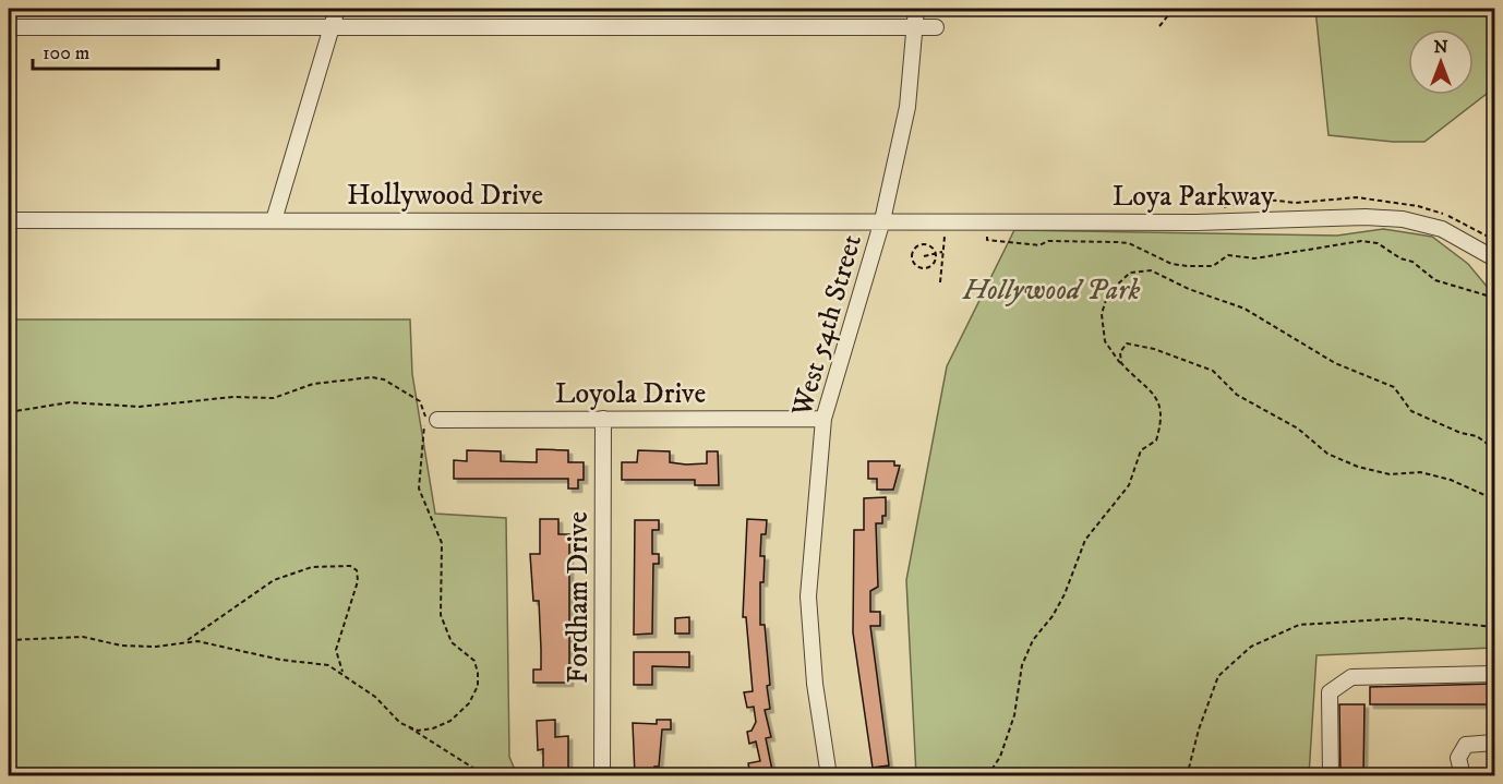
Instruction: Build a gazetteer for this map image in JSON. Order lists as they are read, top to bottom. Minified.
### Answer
{"streets":{"street":["Hollywood Drive","Loya Parkway","West 54th Street","Loyola Drive","Fordham Drive"]},"crossings":[["Hollywood Drive","Loya Parkway"],["Hollywood Drive","West 54th Street"],["Loya Parkway","West 54th Street"],["West 54th Street","Loyola Drive"],["Loyola Drive","Fordham Drive"]],"parks":["Hollywood Park"],"scale_bar":"100 m","north":"top"}
